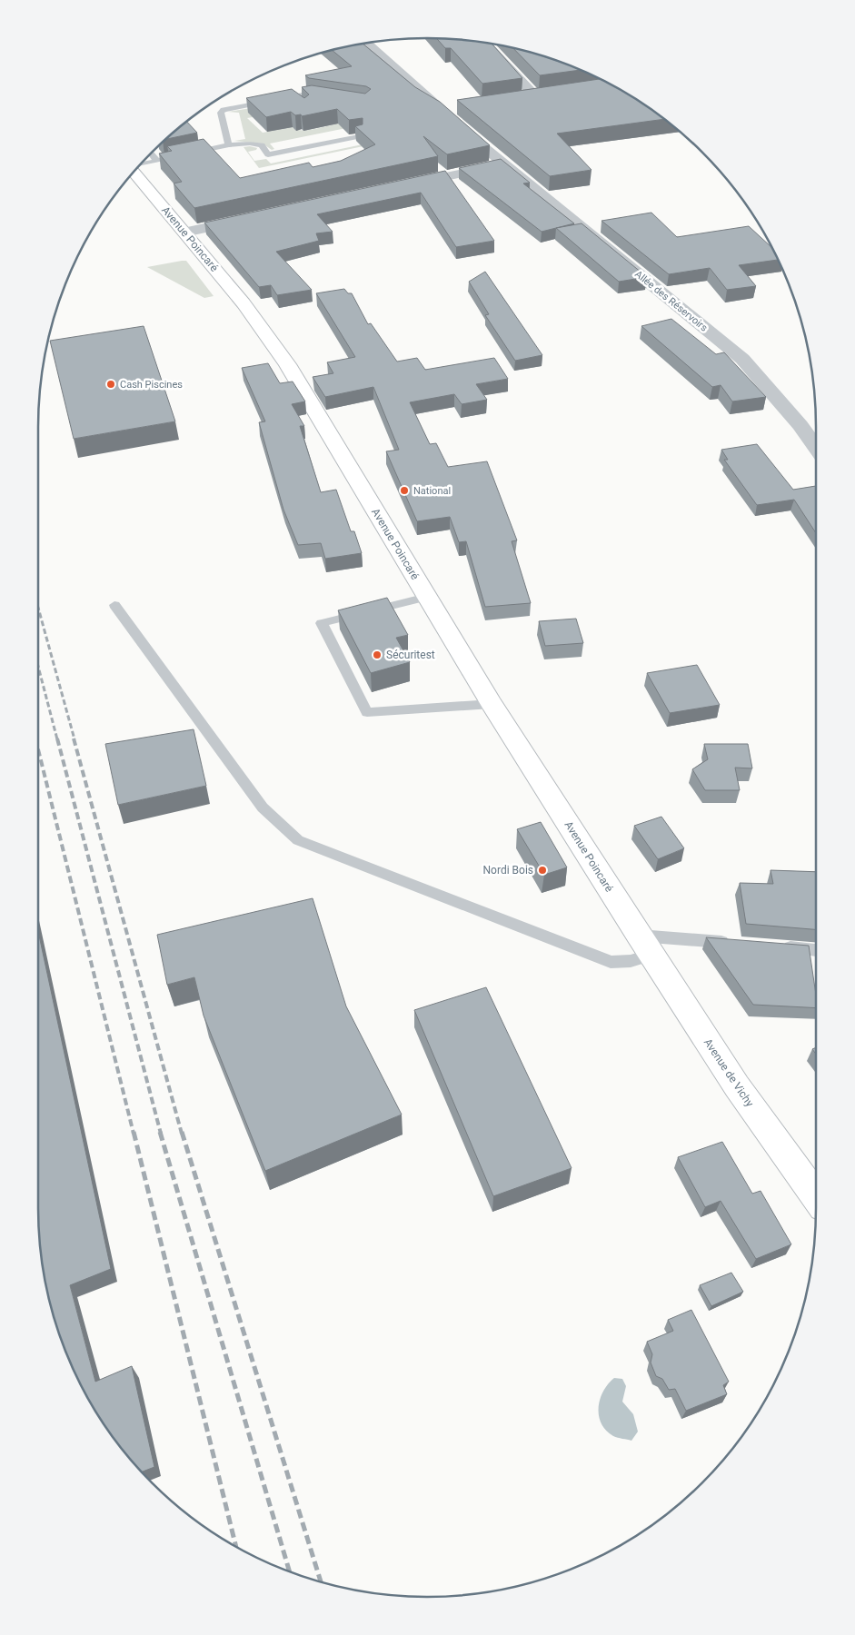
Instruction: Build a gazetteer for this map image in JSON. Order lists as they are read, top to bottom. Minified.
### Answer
{"streets":{"main road":["Avenue Poincaré","Avenue de Vichy"],"street":["Allée des Réservoirs"]},"crossings":[["Avenue Poincaré","Avenue de Vichy"]],"places":["Cash Piscines","National","Sécuritest","Nordi Bois"]}
